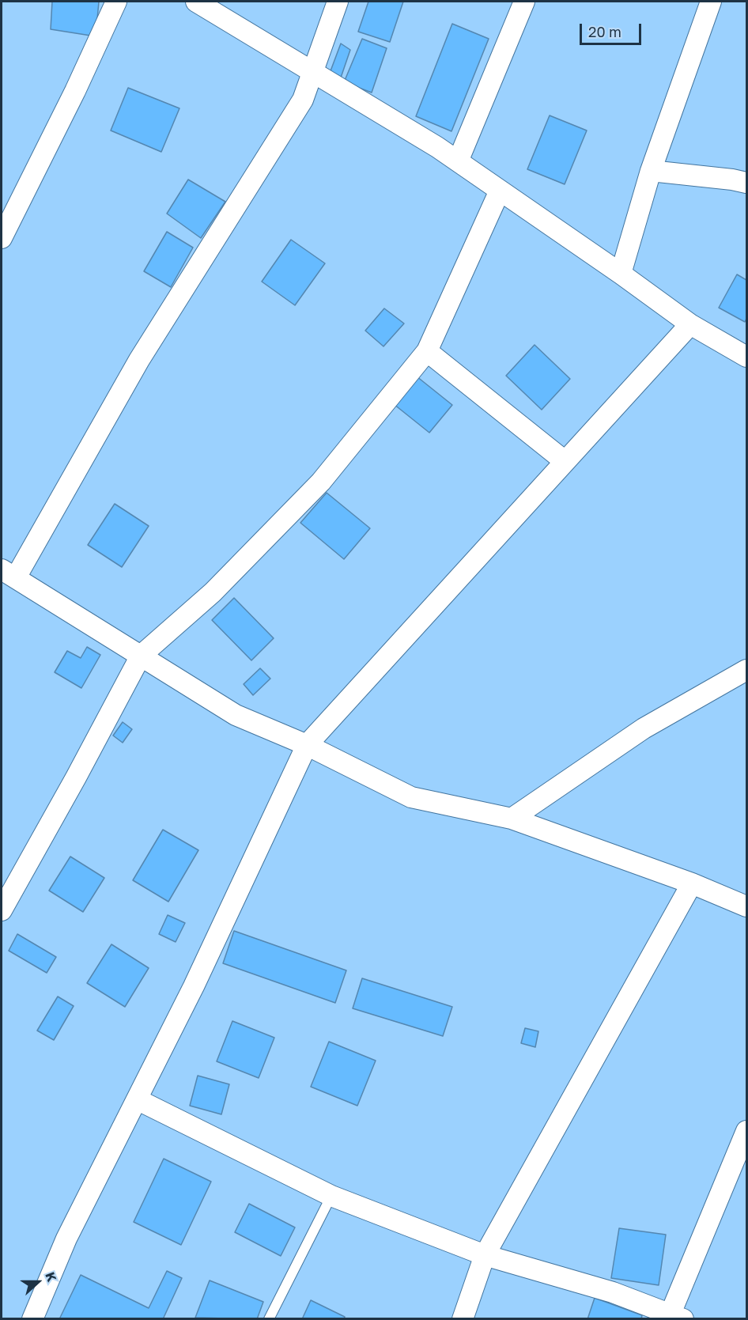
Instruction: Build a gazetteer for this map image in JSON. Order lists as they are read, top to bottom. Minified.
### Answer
{"scale_bar":"20 m","north":"right"}
